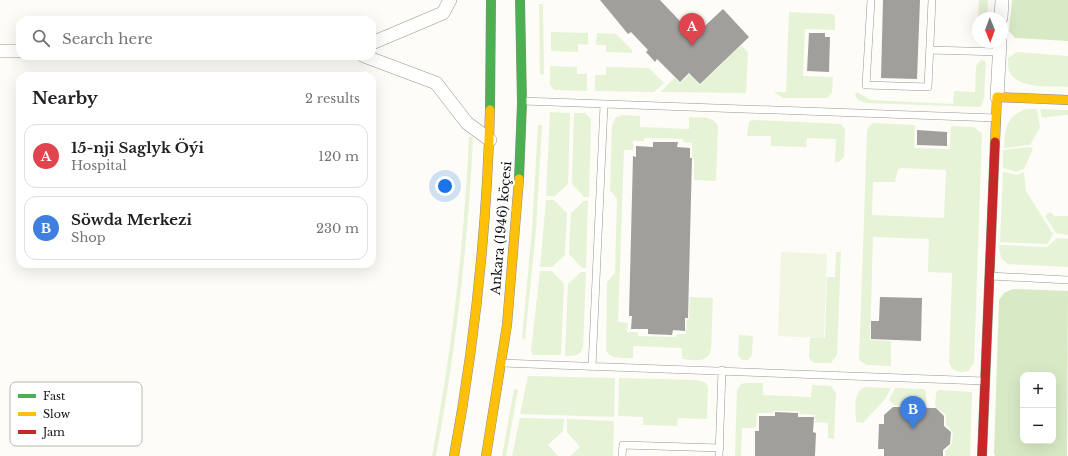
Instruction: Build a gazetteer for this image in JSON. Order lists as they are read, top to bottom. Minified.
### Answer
{"streets":{"main road":["Ankara (1946) köçesi"]},"legend":["Fast","Slow","Jam"],"north":"bottom","page":{"pins":["A","B"],"search":"Search here","heading":["Nearby","2 results"],"list":[{"mark":"A","name":"15-nji Saglyk Öýi","note":"Hospital","value":"120 m"},{"mark":"B","name":"Söwda Merkezi","note":"Shop","value":"230 m"}],"map_buttons":["+","−"]}}
